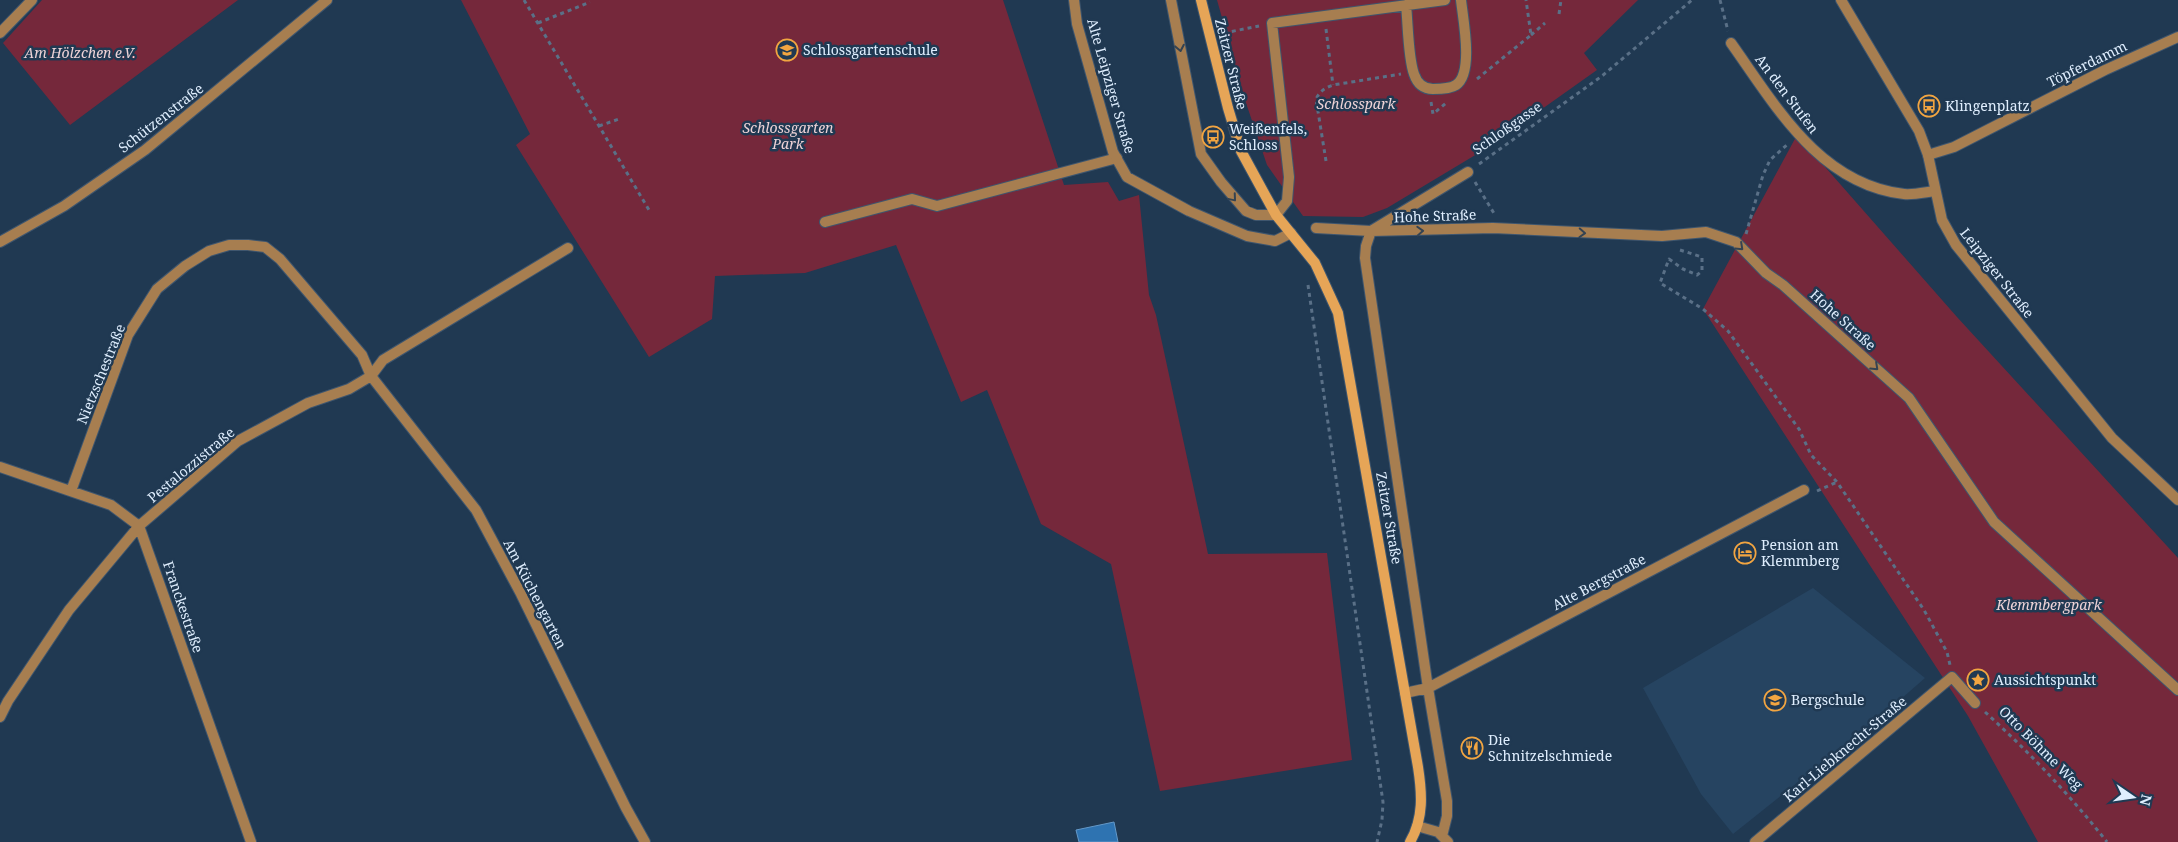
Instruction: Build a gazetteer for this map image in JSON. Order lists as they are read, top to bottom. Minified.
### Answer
{"streets":{"main road":["Zeitzer Straße"],"street":["Töpferdamm","Alte Leipziger Straße","An den Stufen","Schützenstraße","Schloßgasse","Hohe Straße","Leipziger Straße","Nietzschestraße","Pestalozzistraße","Alte Bergstraße","Am Küchengarten","Franckestraße","Karl-Liebknecht-Straße"],"path":["Otto Böhme Weg"]},"crossings":[["Zeitzer Straße","Alte Leipziger Straße"],["Zeitzer Straße","Schloßgasse"],["Zeitzer Straße","Hohe Straße"],["Zeitzer Straße","Alte Bergstraße"],["Töpferdamm","Leipziger Straße"],["An den Stufen","Leipziger Straße"],["Schloßgasse","Hohe Straße"],["Nietzschestraße","Pestalozzistraße"],["Nietzschestraße","Am Küchengarten"],["Pestalozzistraße","Am Küchengarten"],["Pestalozzistraße","Franckestraße"]],"one_way":["Hohe Straße"],"parks":["Am Hölzchen e.V.","Schlosspark","Schlossgarten Park","Klemmbergpark"],"places":{"school or university":["Schlossgartenschule","Bergschule"],"bus stop":["Klingenplatz","Weißenfels, Schloss"],"hotel":["Pension am Klemmberg"],"place":["Aussichtspunkt"],"restaurant":["Die Schnitzelschmiede"]},"north":"right"}
